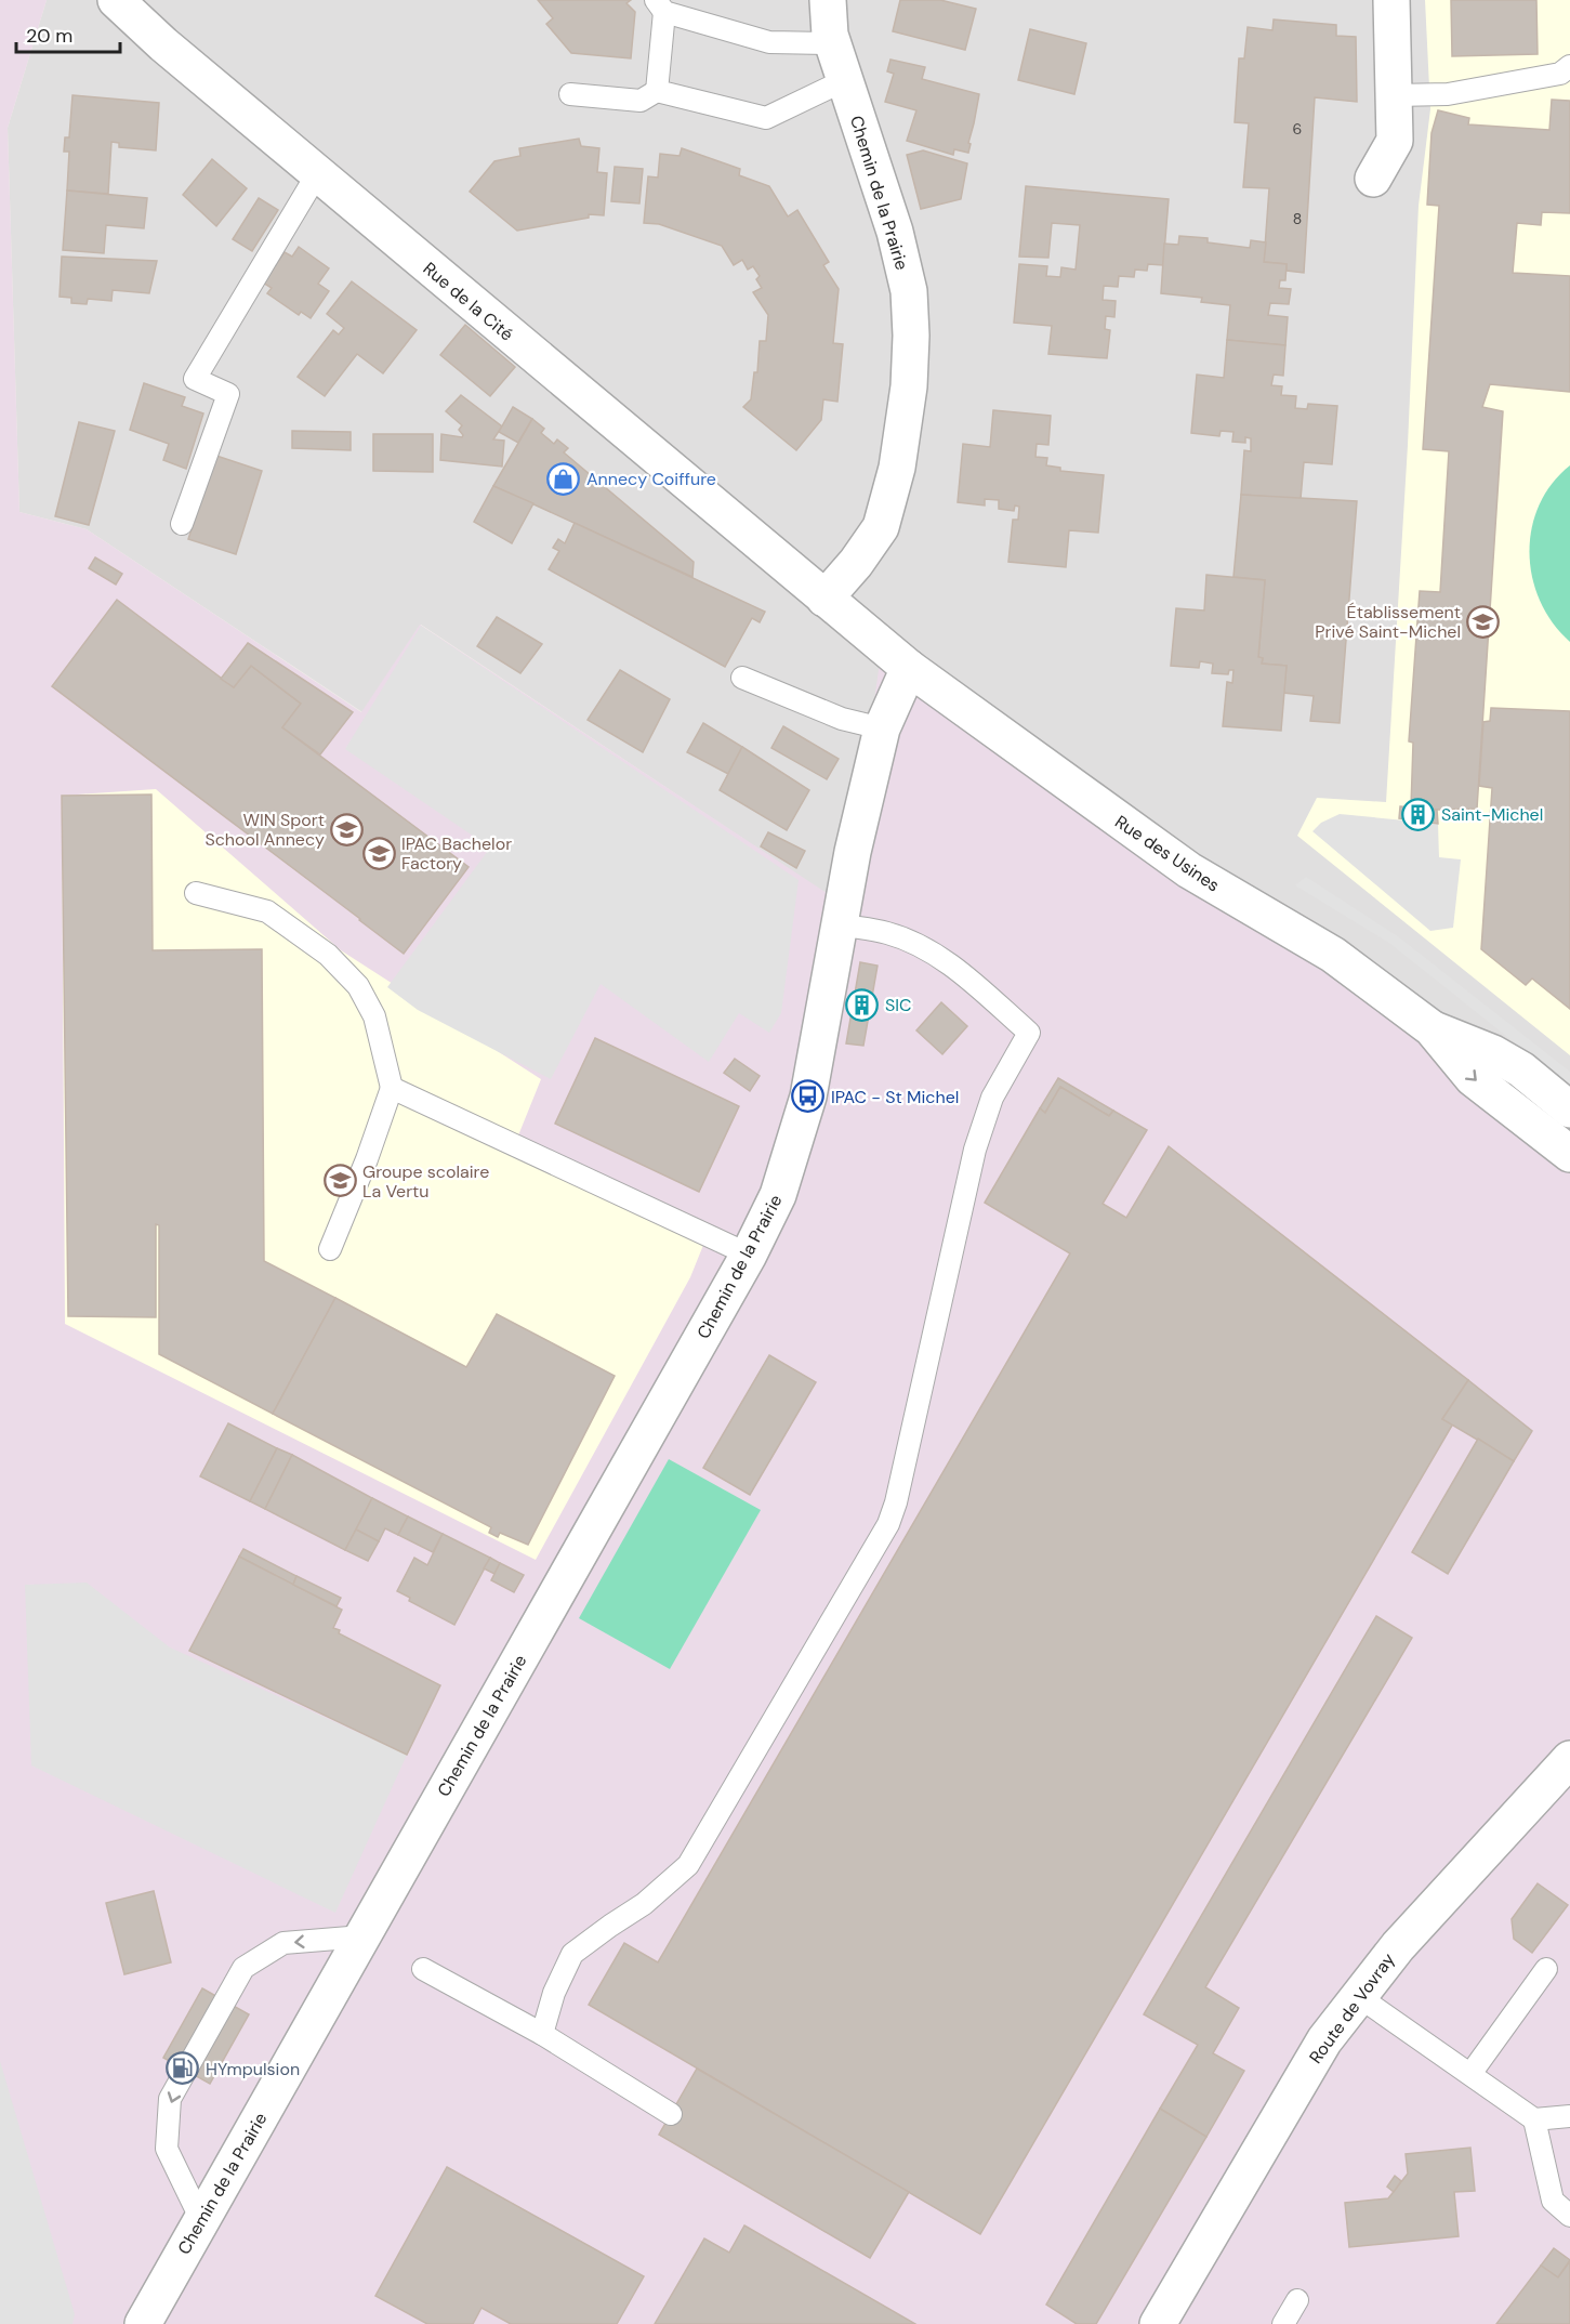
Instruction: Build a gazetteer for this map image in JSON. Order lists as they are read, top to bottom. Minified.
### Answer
{"streets":{"street":["Chemin de la Prairie","Rue de la Cité","Rue des Usines","Route de Vovray"]},"crossings":[["Chemin de la Prairie","Rue de la Cité"],["Chemin de la Prairie","Rue des Usines"]],"places":{"shop":["Annecy Coiffure"],"school or university":["Établissement Privé Saint-Michel","WIN Sport School Annecy","IPAC Bachelor Factory","Groupe scolaire La Vertu"],"building":["Saint-Michel","SIC"],"bus stop":["IPAC - St Michel"],"fuel station":["HYmpulsion"]},"house_numbers":["6","8"],"scale_bar":"20 m"}
